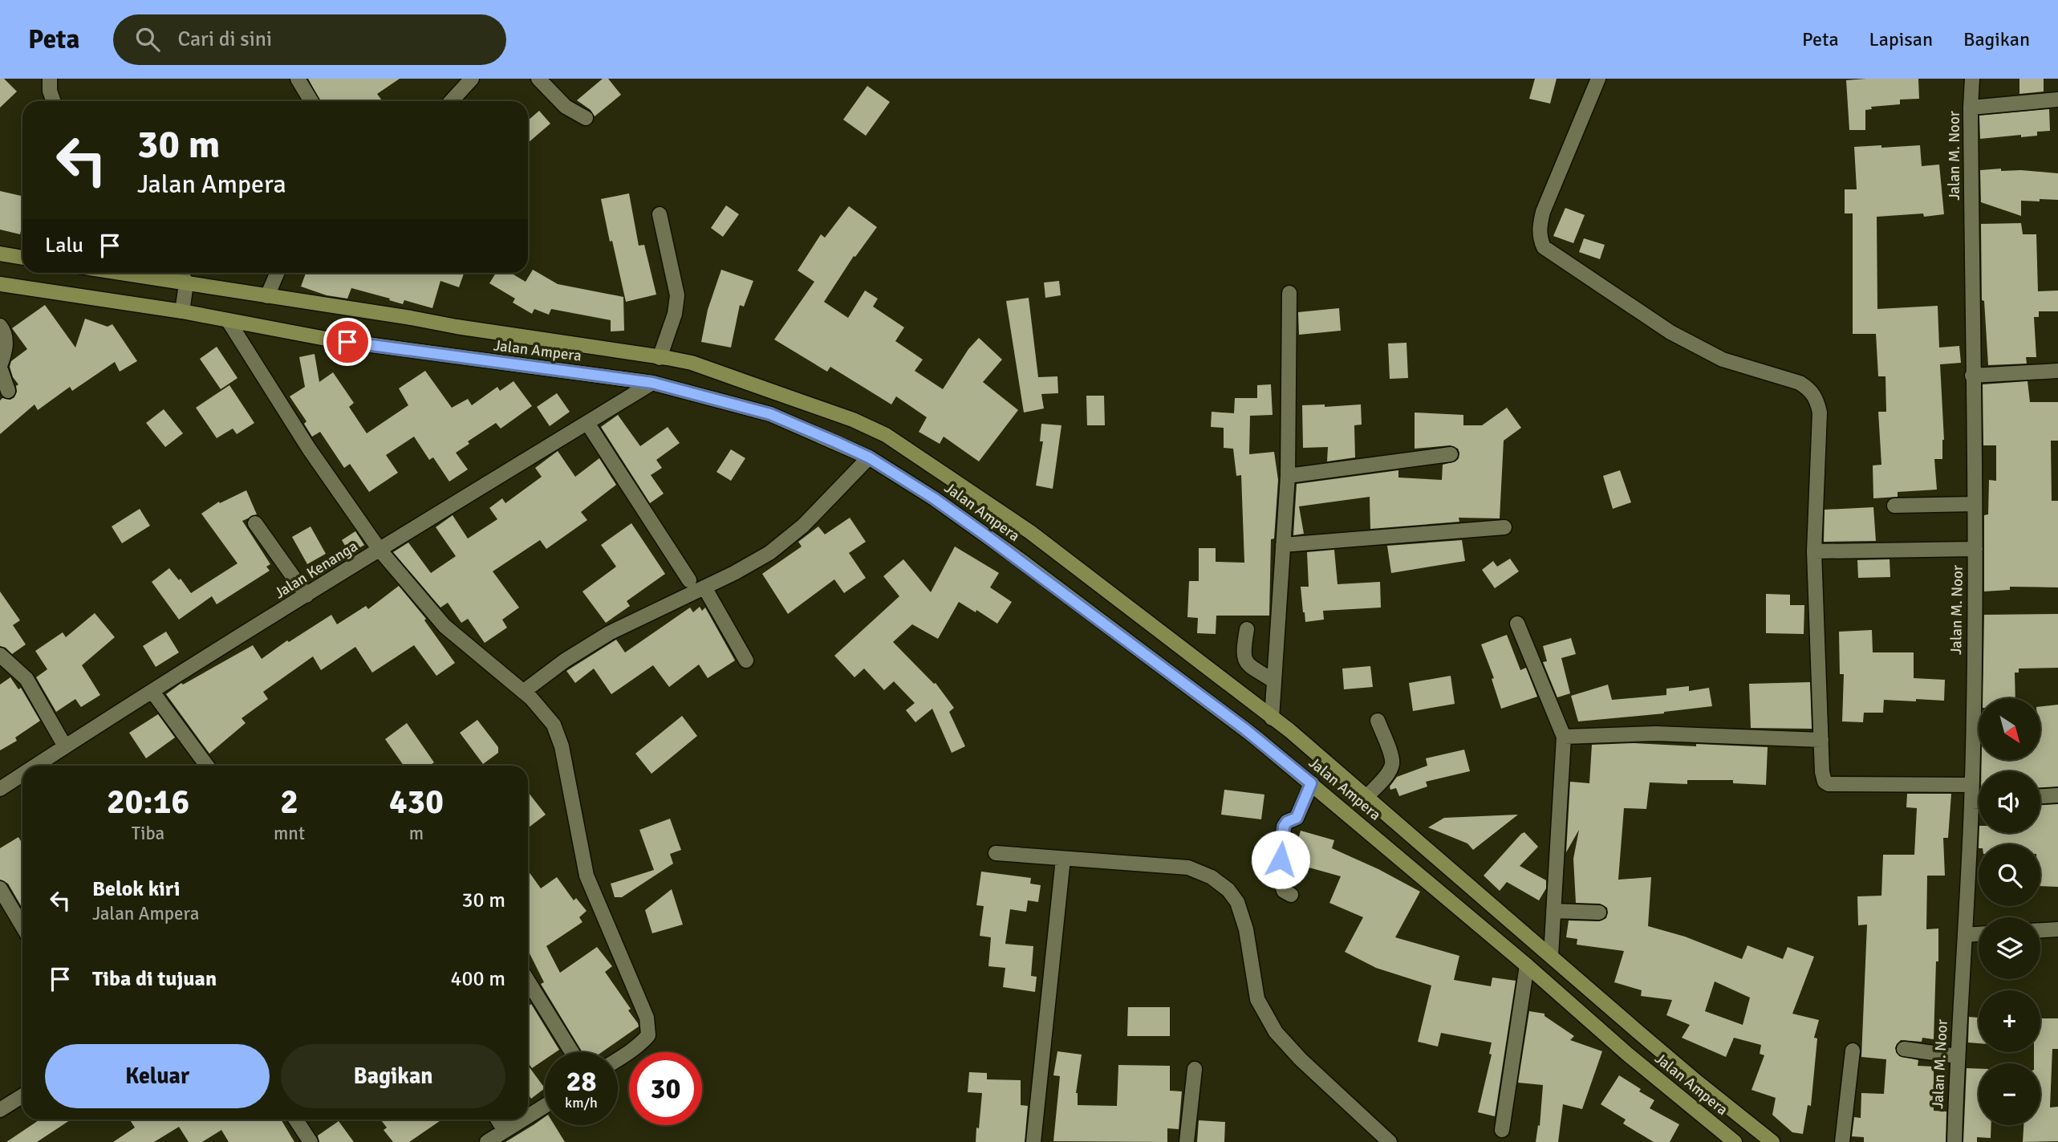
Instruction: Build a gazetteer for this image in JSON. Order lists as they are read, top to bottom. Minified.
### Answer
{"streets":{"main road":["Jalan Ampera"],"street":["Jalan M. Noor","Jalan Kenanga"]},"crossings":[["Jalan Ampera","Jalan Kenanga"]],"north":"bottom right","page":{"header":"Peta","search":"Cari di sini","nav":["Peta","Lapisan","Bagikan"],"turn":["30 m","Jalan Ampera"],"then":"Lalu","map_buttons":["+","−"],"eta":["20:16","Tiba","2","mnt","430","m"],"list":[{"name":"Belok kiri","note":"Jalan Ampera","value":"30 m"},{"name":"Tiba di tujuan","value":"400 m"}],"buttons":["Keluar","Bagikan"],"speed":"28 km/h","limit":"30"}}
